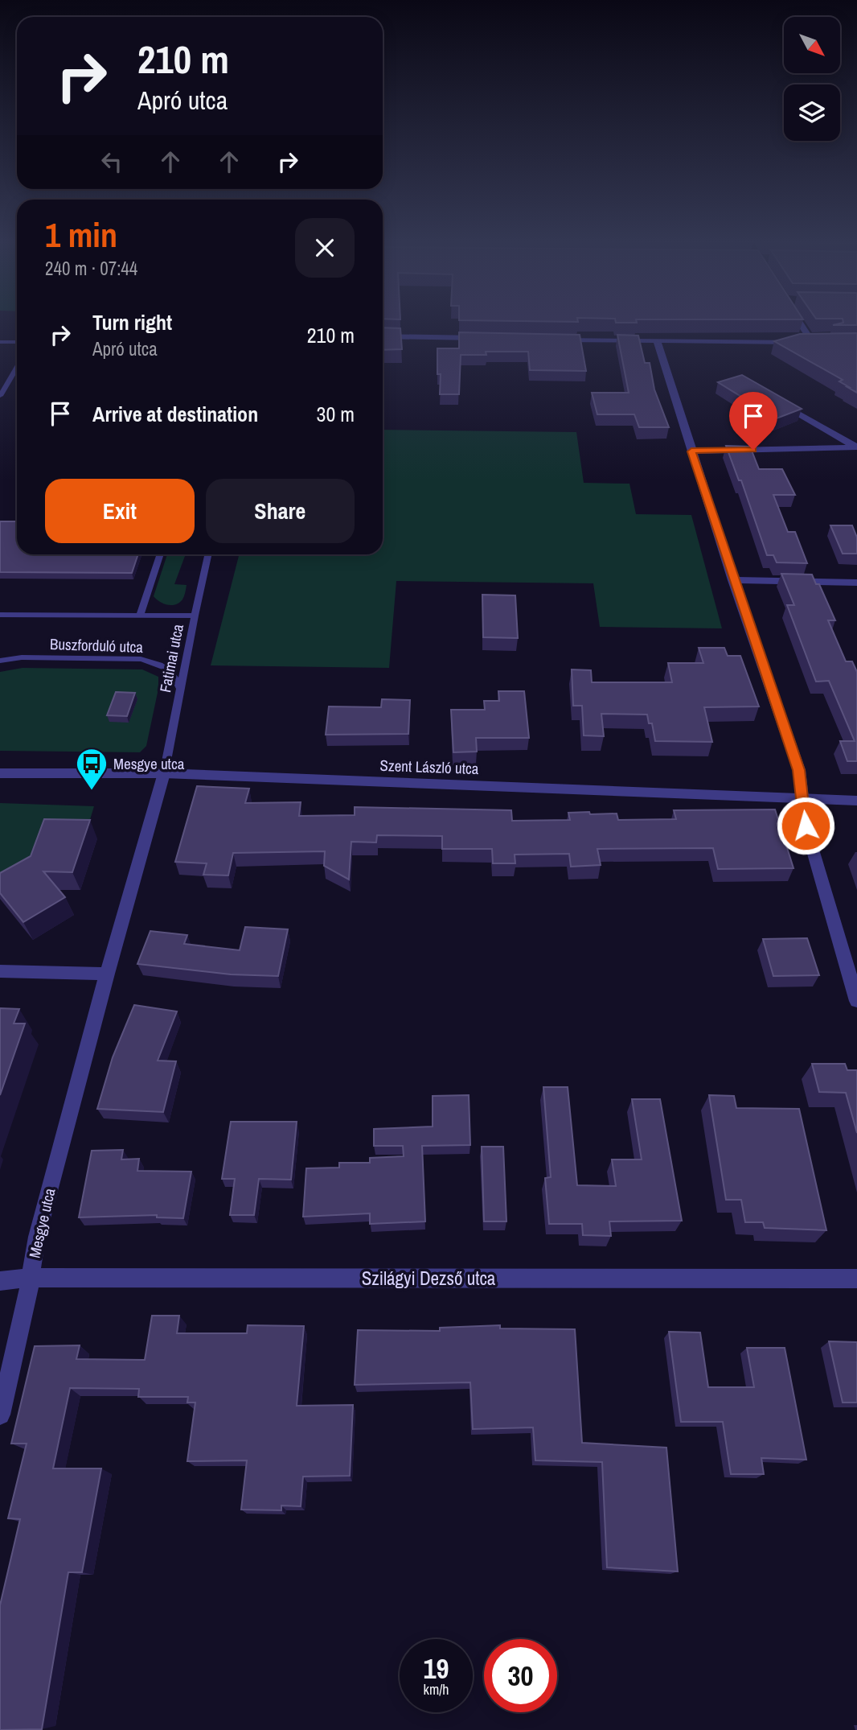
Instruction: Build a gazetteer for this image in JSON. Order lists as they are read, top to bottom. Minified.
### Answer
{"streets":{"street":["Szent László utca","Mesgye utca","Szilágyi Dezső utca"],"lane":["Buszforduló utca","Fatimai utca"]},"crossings":[["Buszforduló utca","Fatimai utca"],["Fatimai utca","Szent László utca"],["Fatimai utca","Mesgye utca"],["Szent László utca","Mesgye utca"],["Mesgye utca","Szilágyi Dezső utca"]],"places":{"bus stop":["Mesgye utca"]},"north":"bottom right","page":{"turn":["210 m","Apró utca"],"heading":["1 min","240 m · 07:44"],"list":[{"name":"Turn right","note":"Apró utca","value":"210 m"},{"name":"Arrive at destination","value":"30 m"}],"buttons":["Exit","Share"],"speed":"19 km/h","limit":"30"}}
